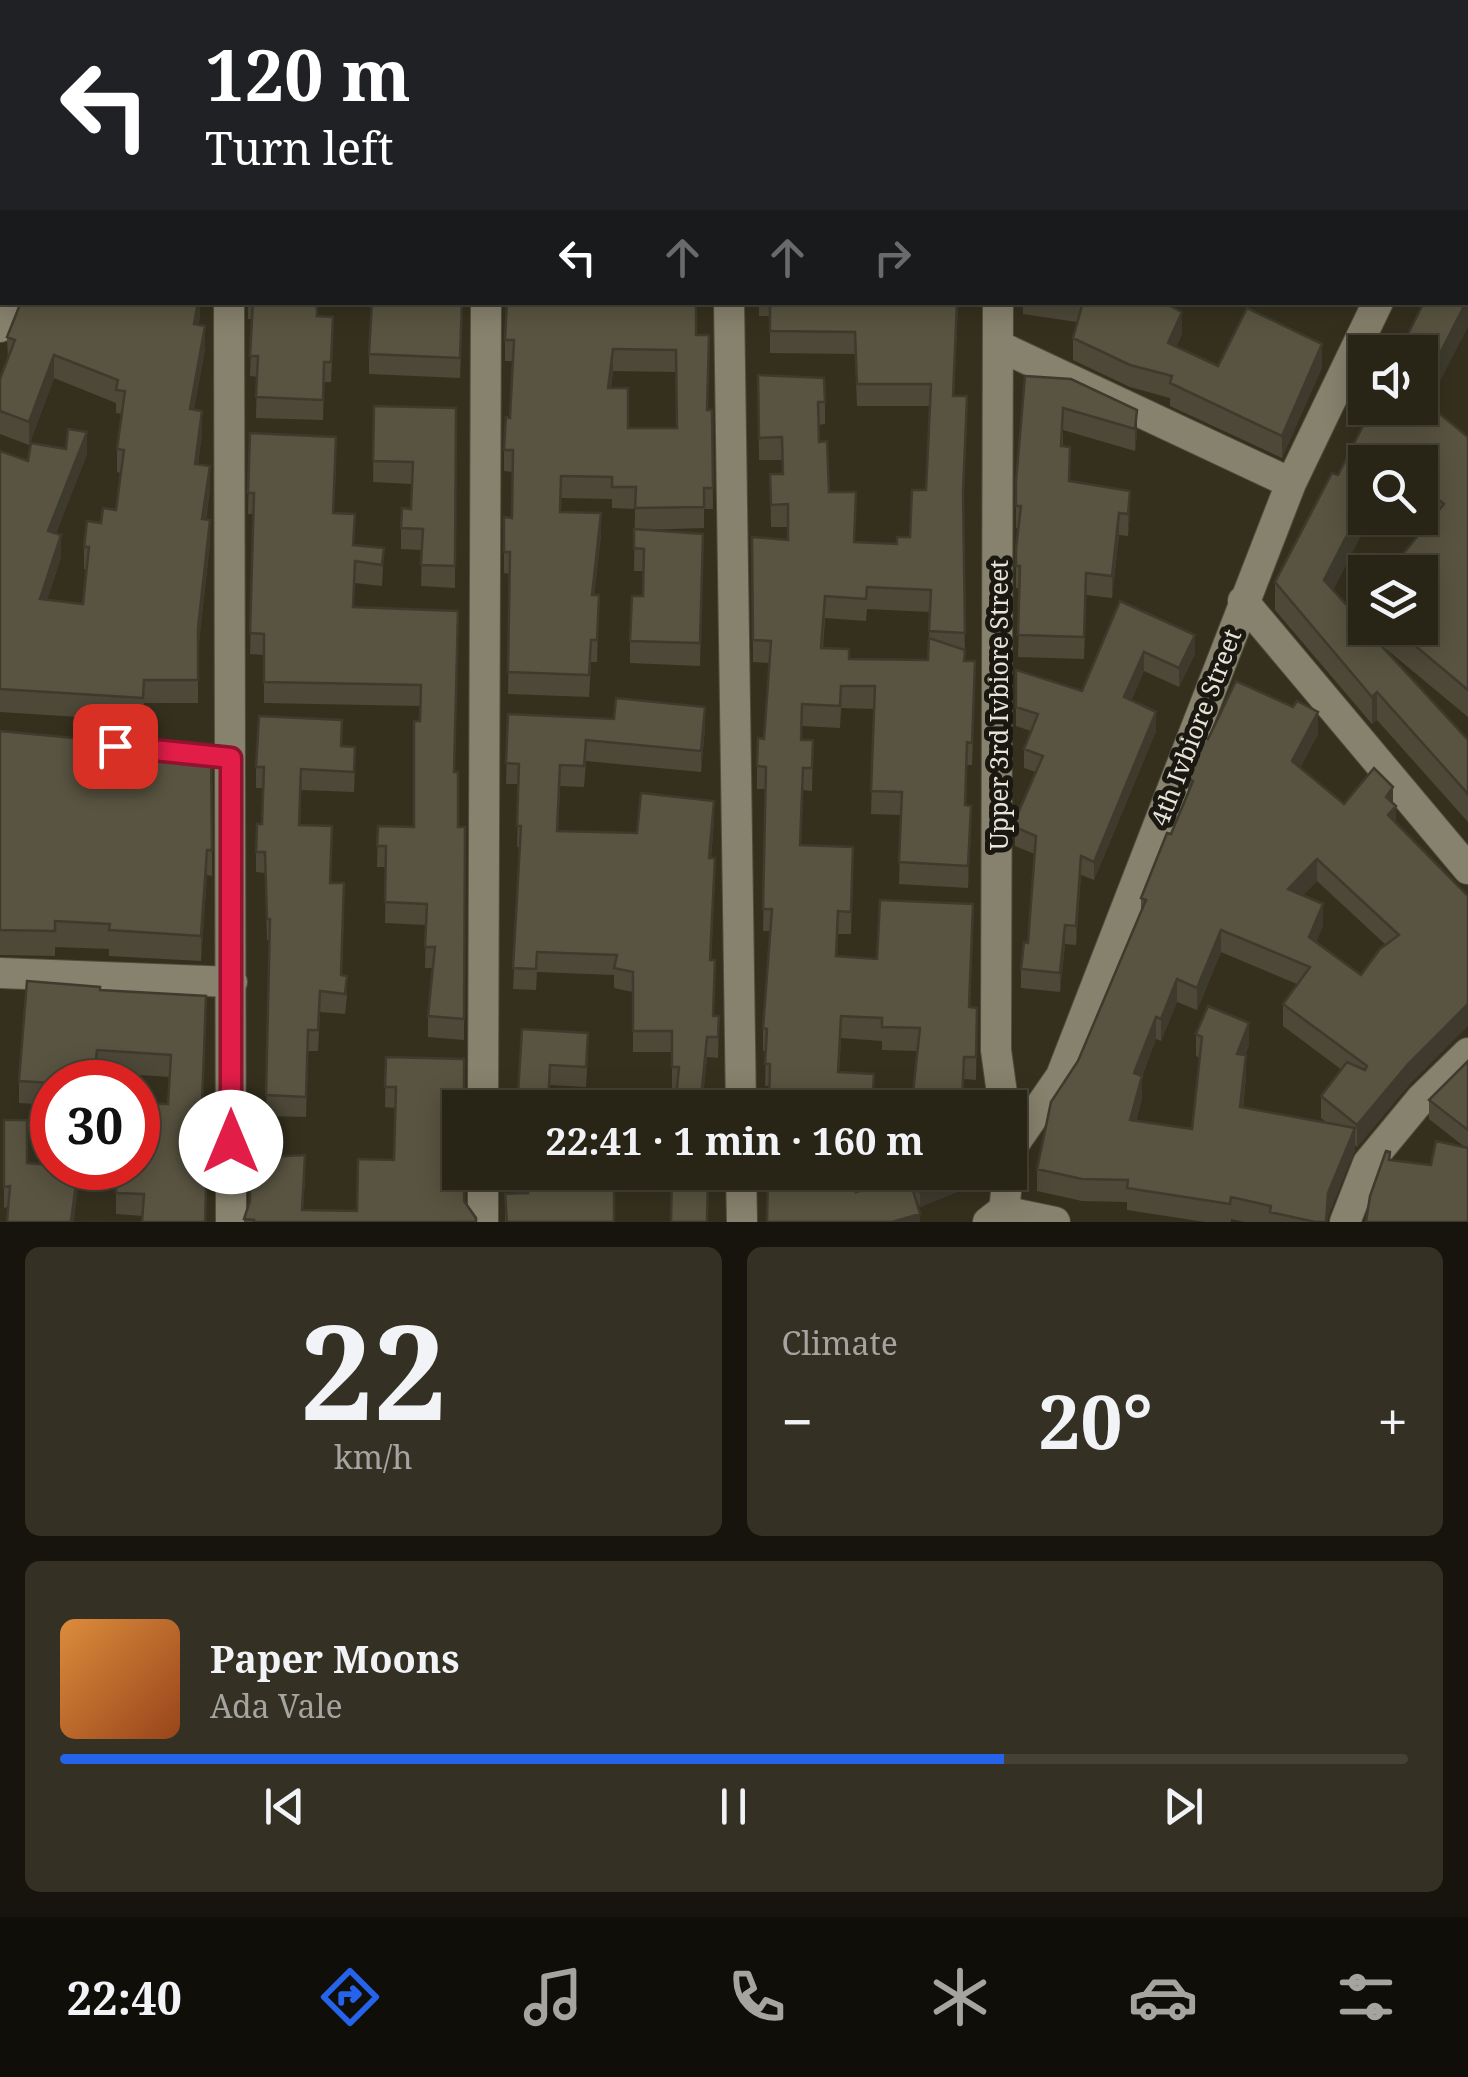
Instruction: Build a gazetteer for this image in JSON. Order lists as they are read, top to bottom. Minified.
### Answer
{"streets":{"street":["Upper 3rd Ivbiore Street","4th Ivbiore Street"]},"page":{"turn":["120 m","Turn left"],"limit":"30","trip":"22:41 · 1 min · 160 m","tile":[["22","km/h"],"Climate"],"heat":["−","20°","+"],"song":["Paper Moons","Ada Vale"],"tabs":"22:40"}}
